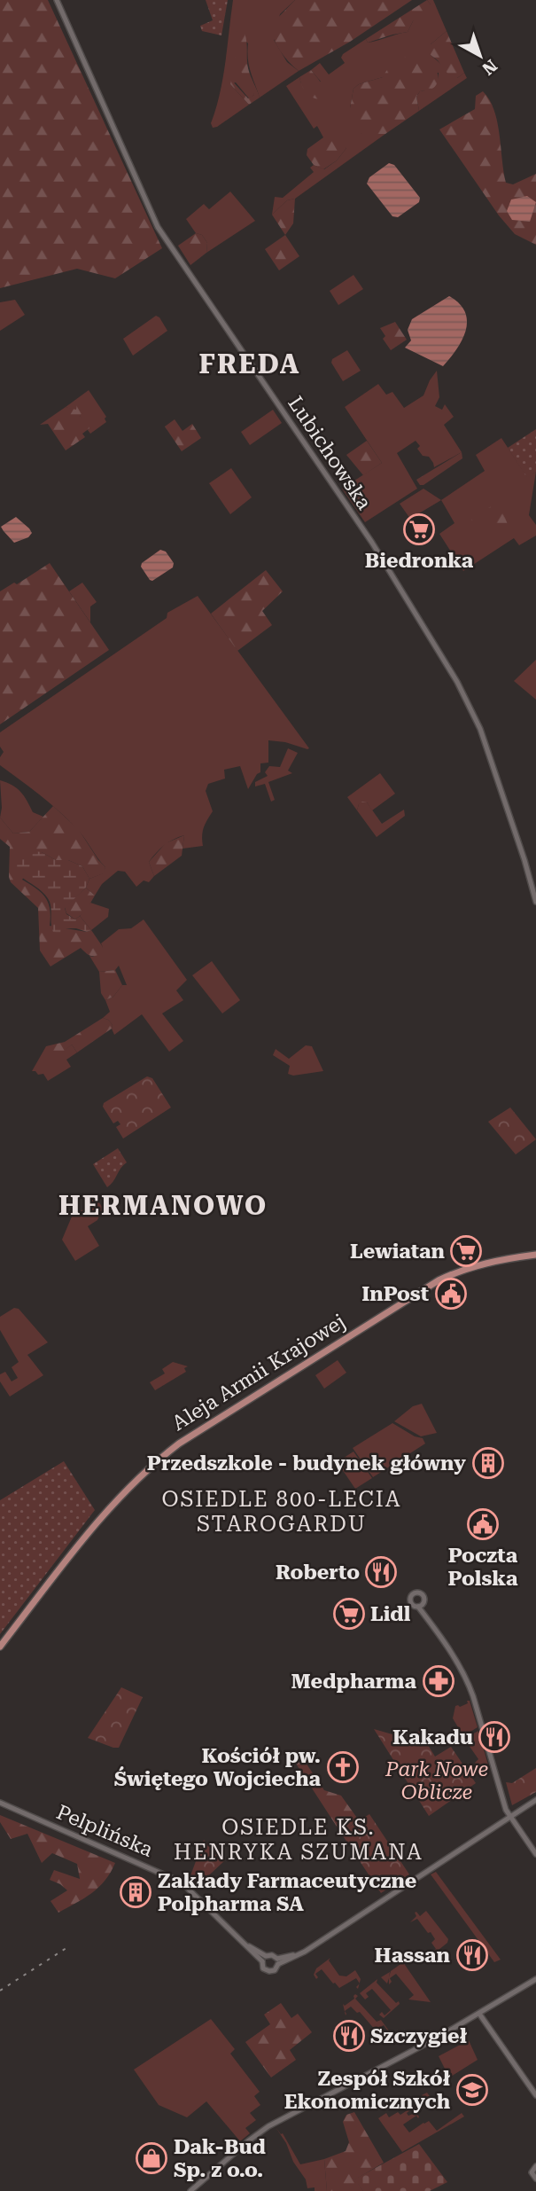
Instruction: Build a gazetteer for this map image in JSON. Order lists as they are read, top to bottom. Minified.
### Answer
{"streets":{"main road":["Aleja Armii Krajowej"],"street":["Lubichowska","Pelplińska"]},"districts":["FREDA","HERMANOWO","OSIEDLE 800-LECIA STAROGARDU","OSIEDLE KS. HENRYKA SZUMANA"],"parks":["Park Nowe Oblicze"],"places":{"supermarket":["Biedronka","Lewiatan","Lidl"],"public building":["InPost","Poczta Polska"],"building":["Przedszkole - budynek główny","Zakłady Farmaceutyczne Polpharma SA"],"restaurant":["Roberto","Kakadu","Hassan","Szczygieł"],"pharmacy":["Medpharma"],"church":["Kościół pw. Świętego Wojciecha"],"school or university":["Zespół Szkół Ekonomicznych"],"shop":["Dak-Bud Sp. z o.o."]},"north":"bottom right"}
